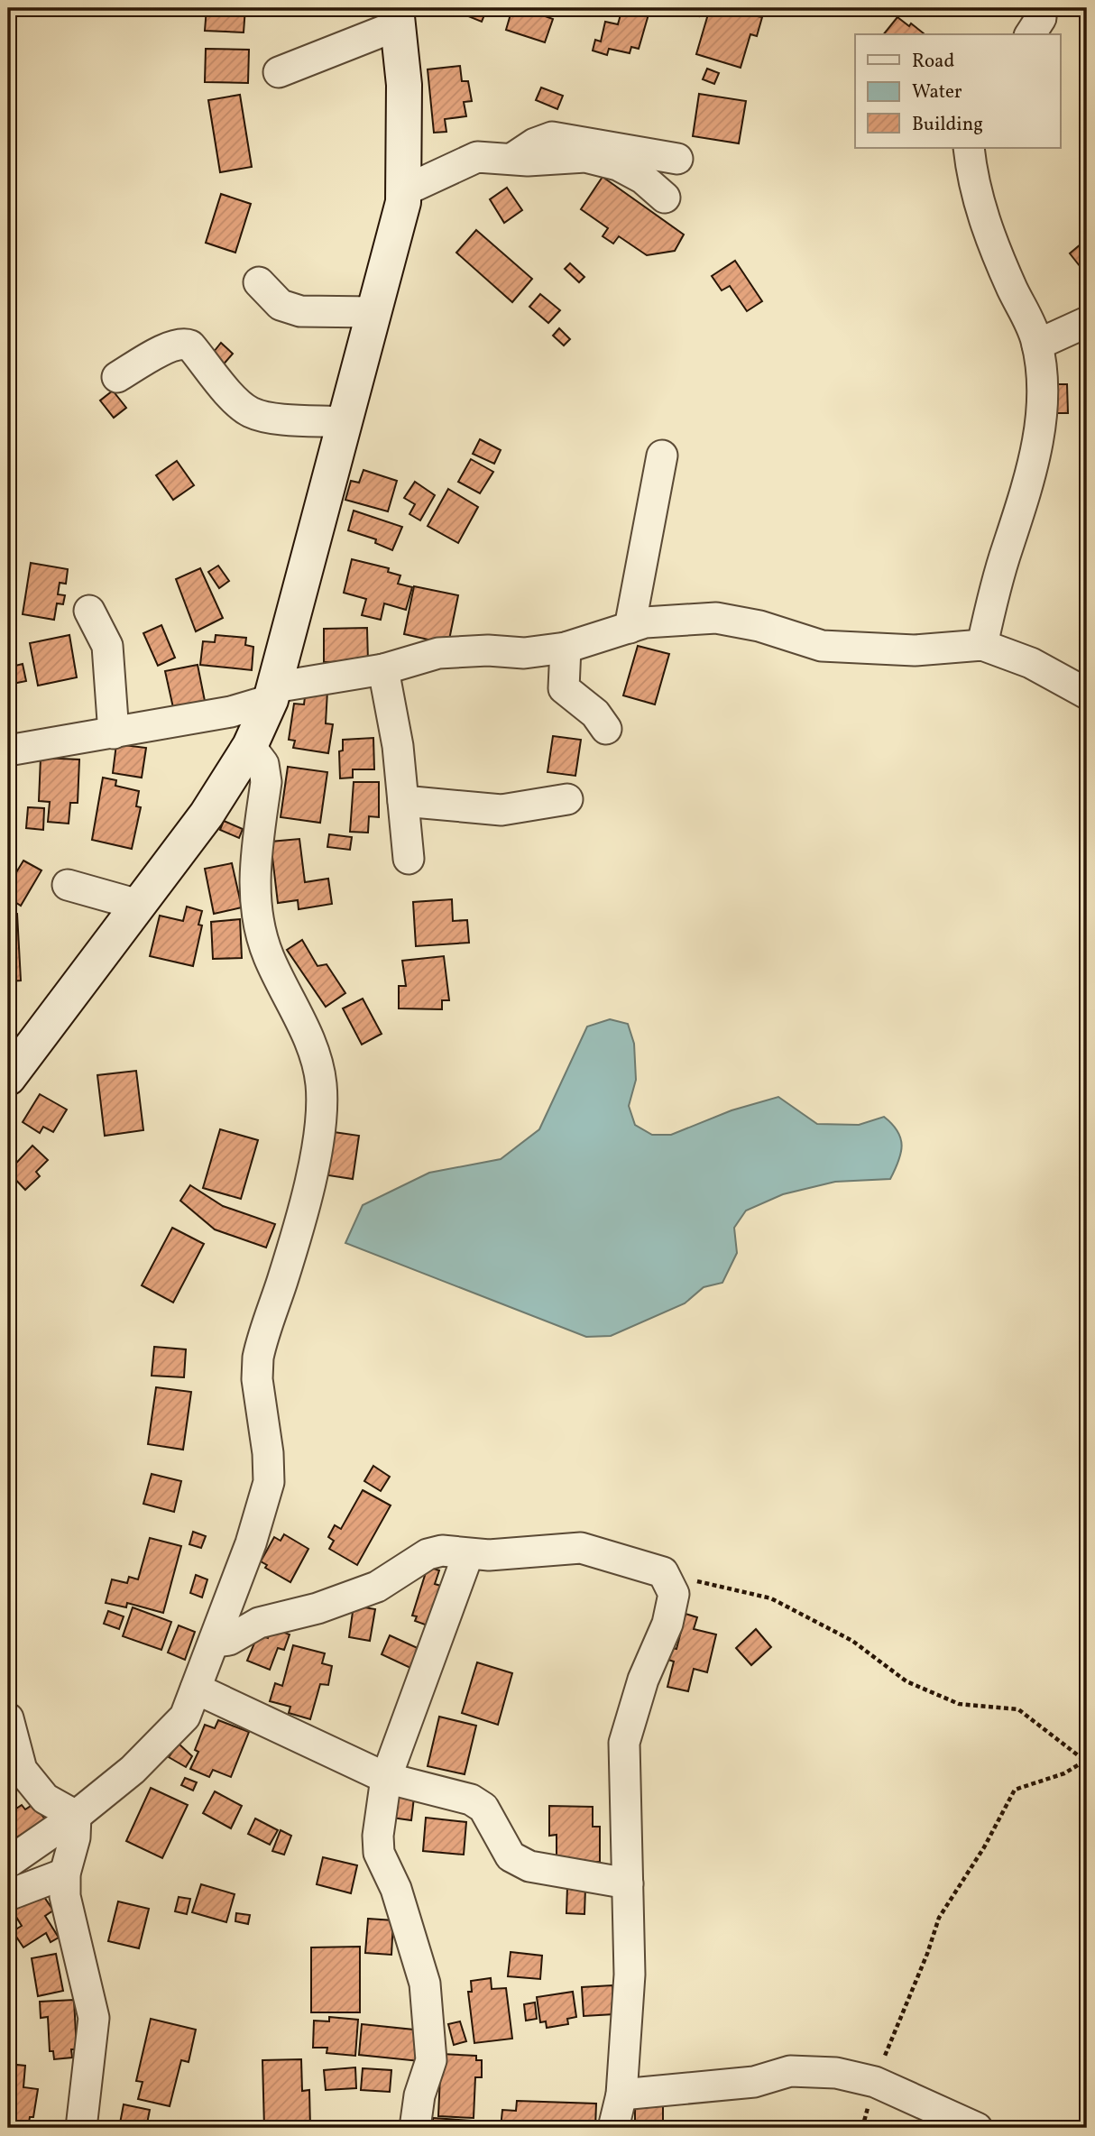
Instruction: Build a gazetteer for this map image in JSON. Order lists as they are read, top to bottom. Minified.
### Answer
{"legend":["Road","Water","Building"]}
